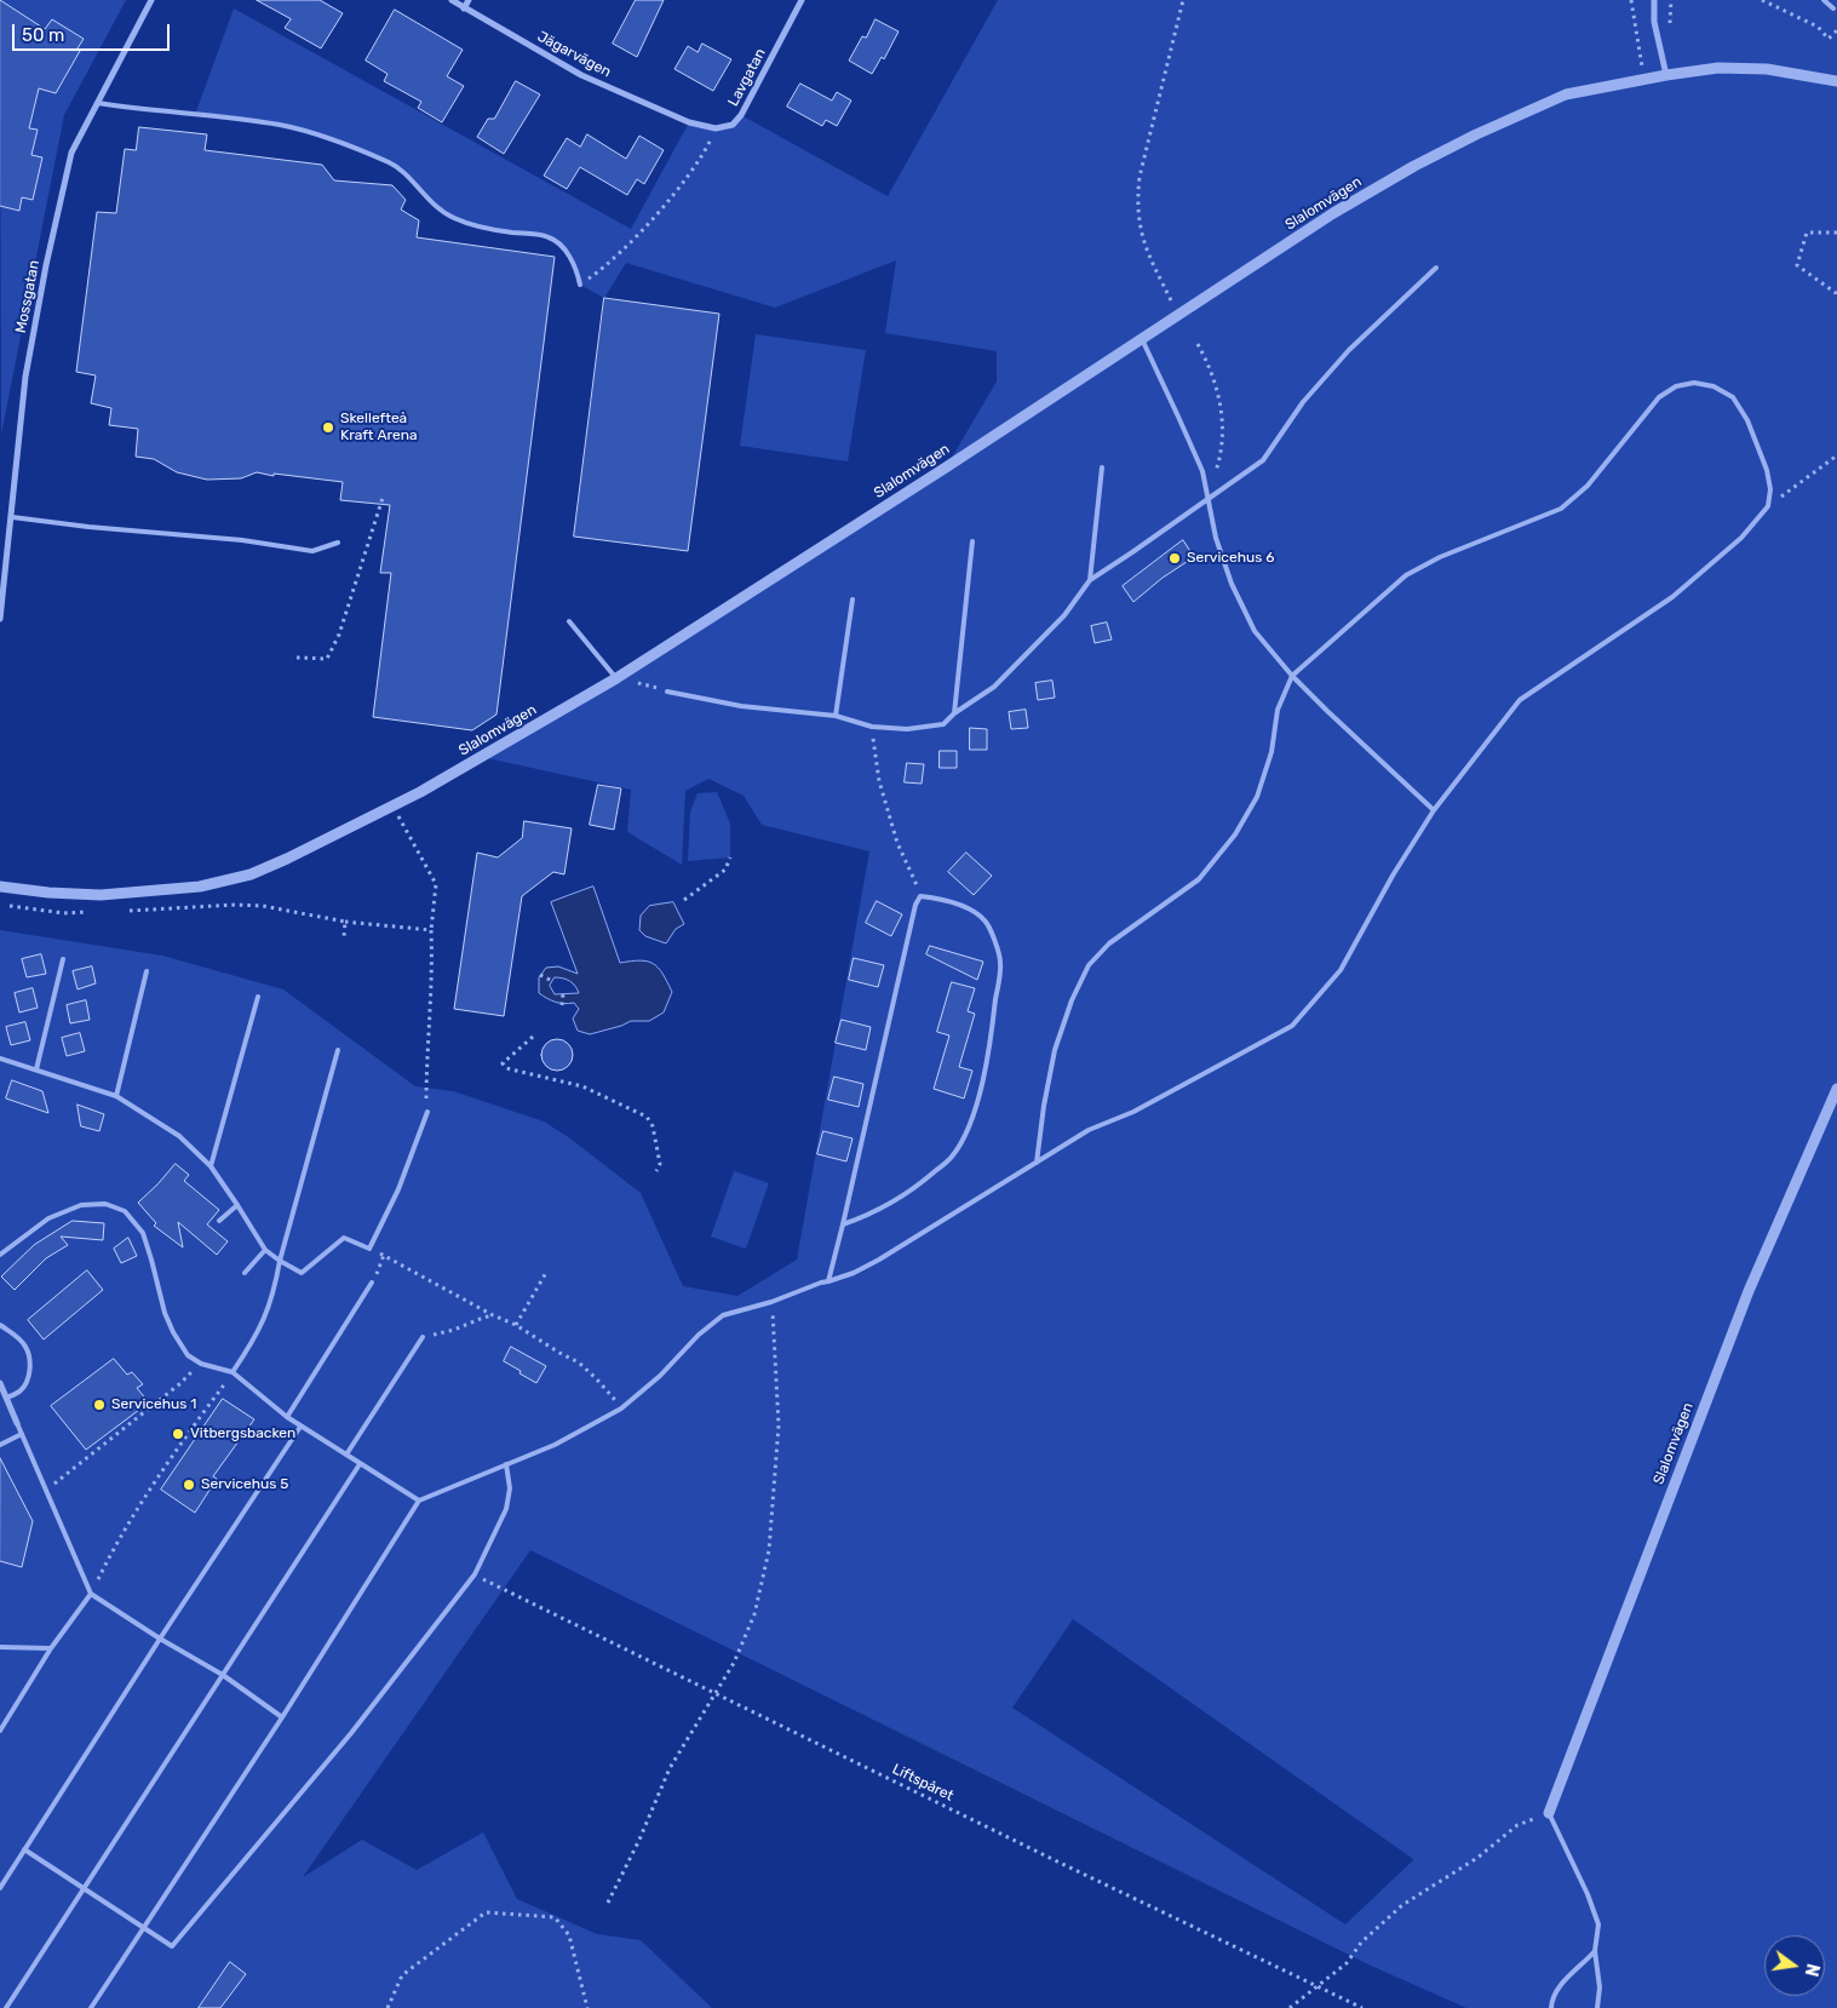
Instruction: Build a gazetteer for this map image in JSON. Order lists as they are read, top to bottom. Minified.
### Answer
{"streets":{"street":["Jägarvägen","Lavgatan","Slalomvägen","Mossgatan"],"path":["Liftspåret"]},"crossings":[["Jägarvägen","Lavgatan"]],"places":["Skellefteå Kraft Arena","Servicehus 6","Servicehus 1","Vitbergsbacken","Servicehus 5"],"scale_bar":"50 m","north":"right"}
